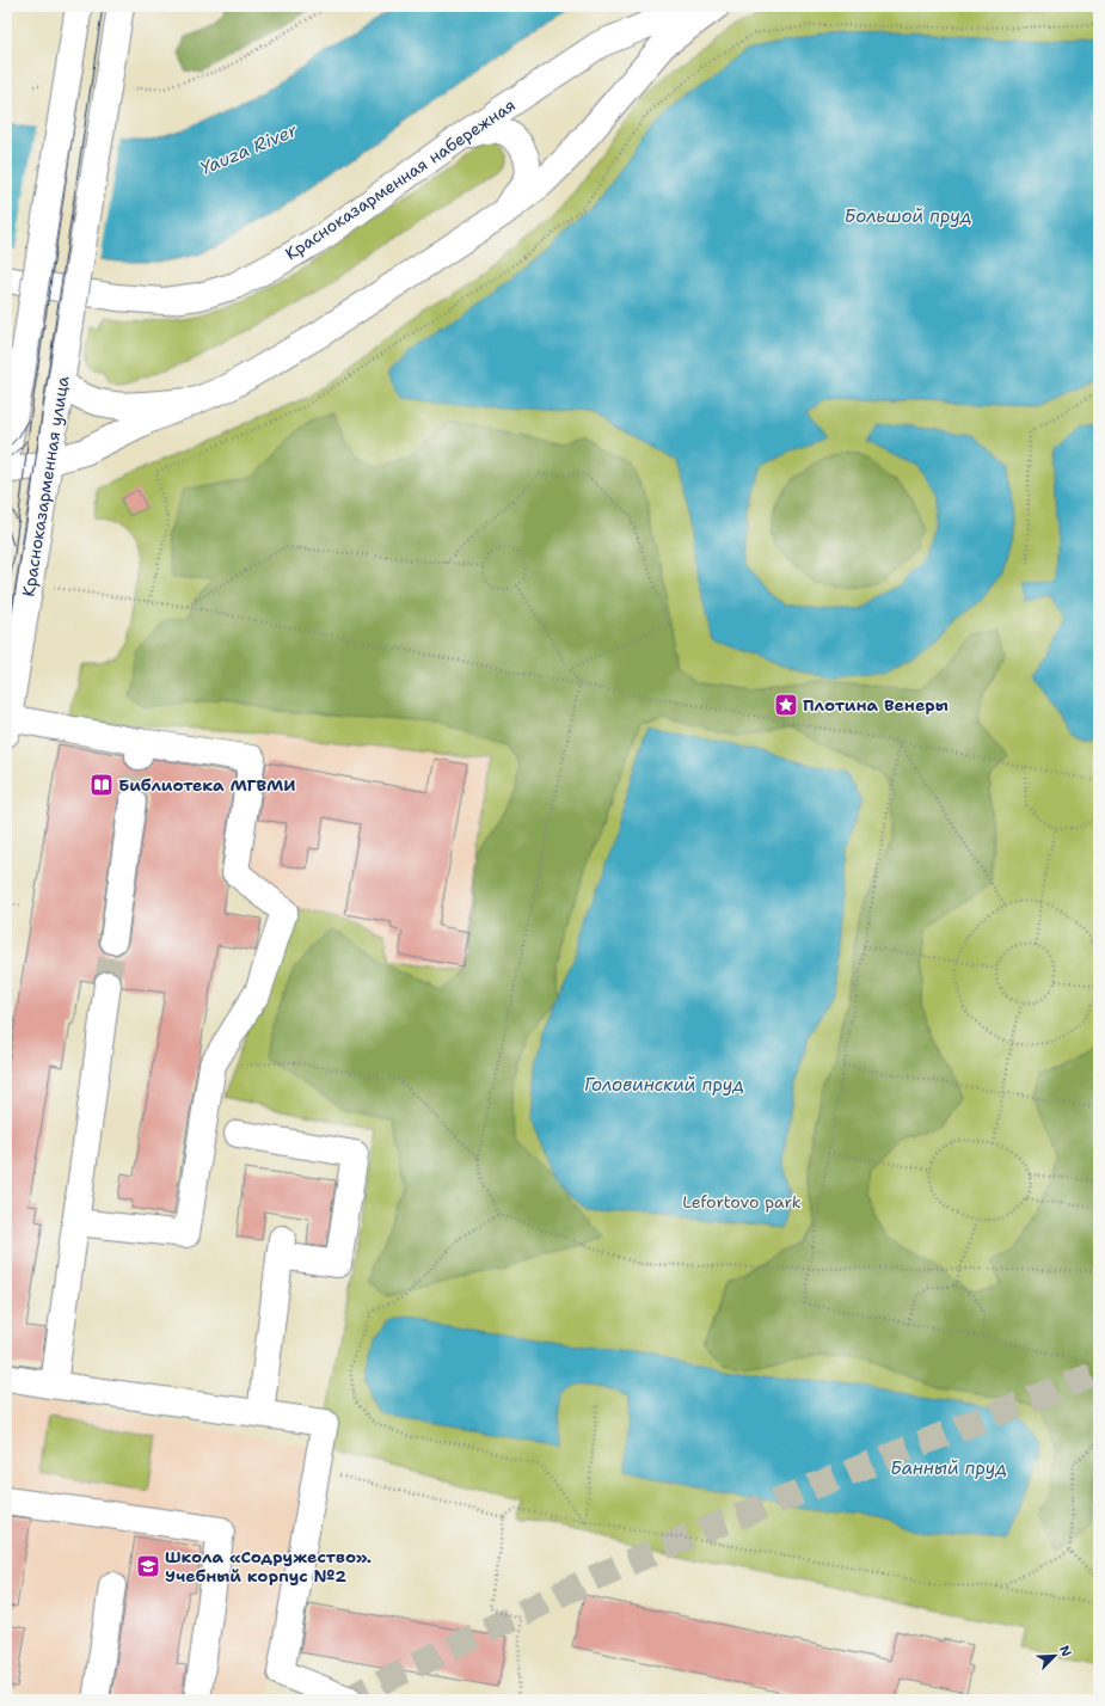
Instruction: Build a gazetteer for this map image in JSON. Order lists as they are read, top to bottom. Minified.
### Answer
{"streets":{"main road":["Красноказарменная набережная","Красноказарменная улица"]},"water":["Yauza River","Большой пруд","Головинский пруд","Банный пруд"],"parks":["Lefortovo park"],"places":{"place":["Плотина Венеры"],"library":["Библиотека МГВМИ"],"school or university":["Школа «Содружество». Учебный корпус №2"]},"north":"top right"}
